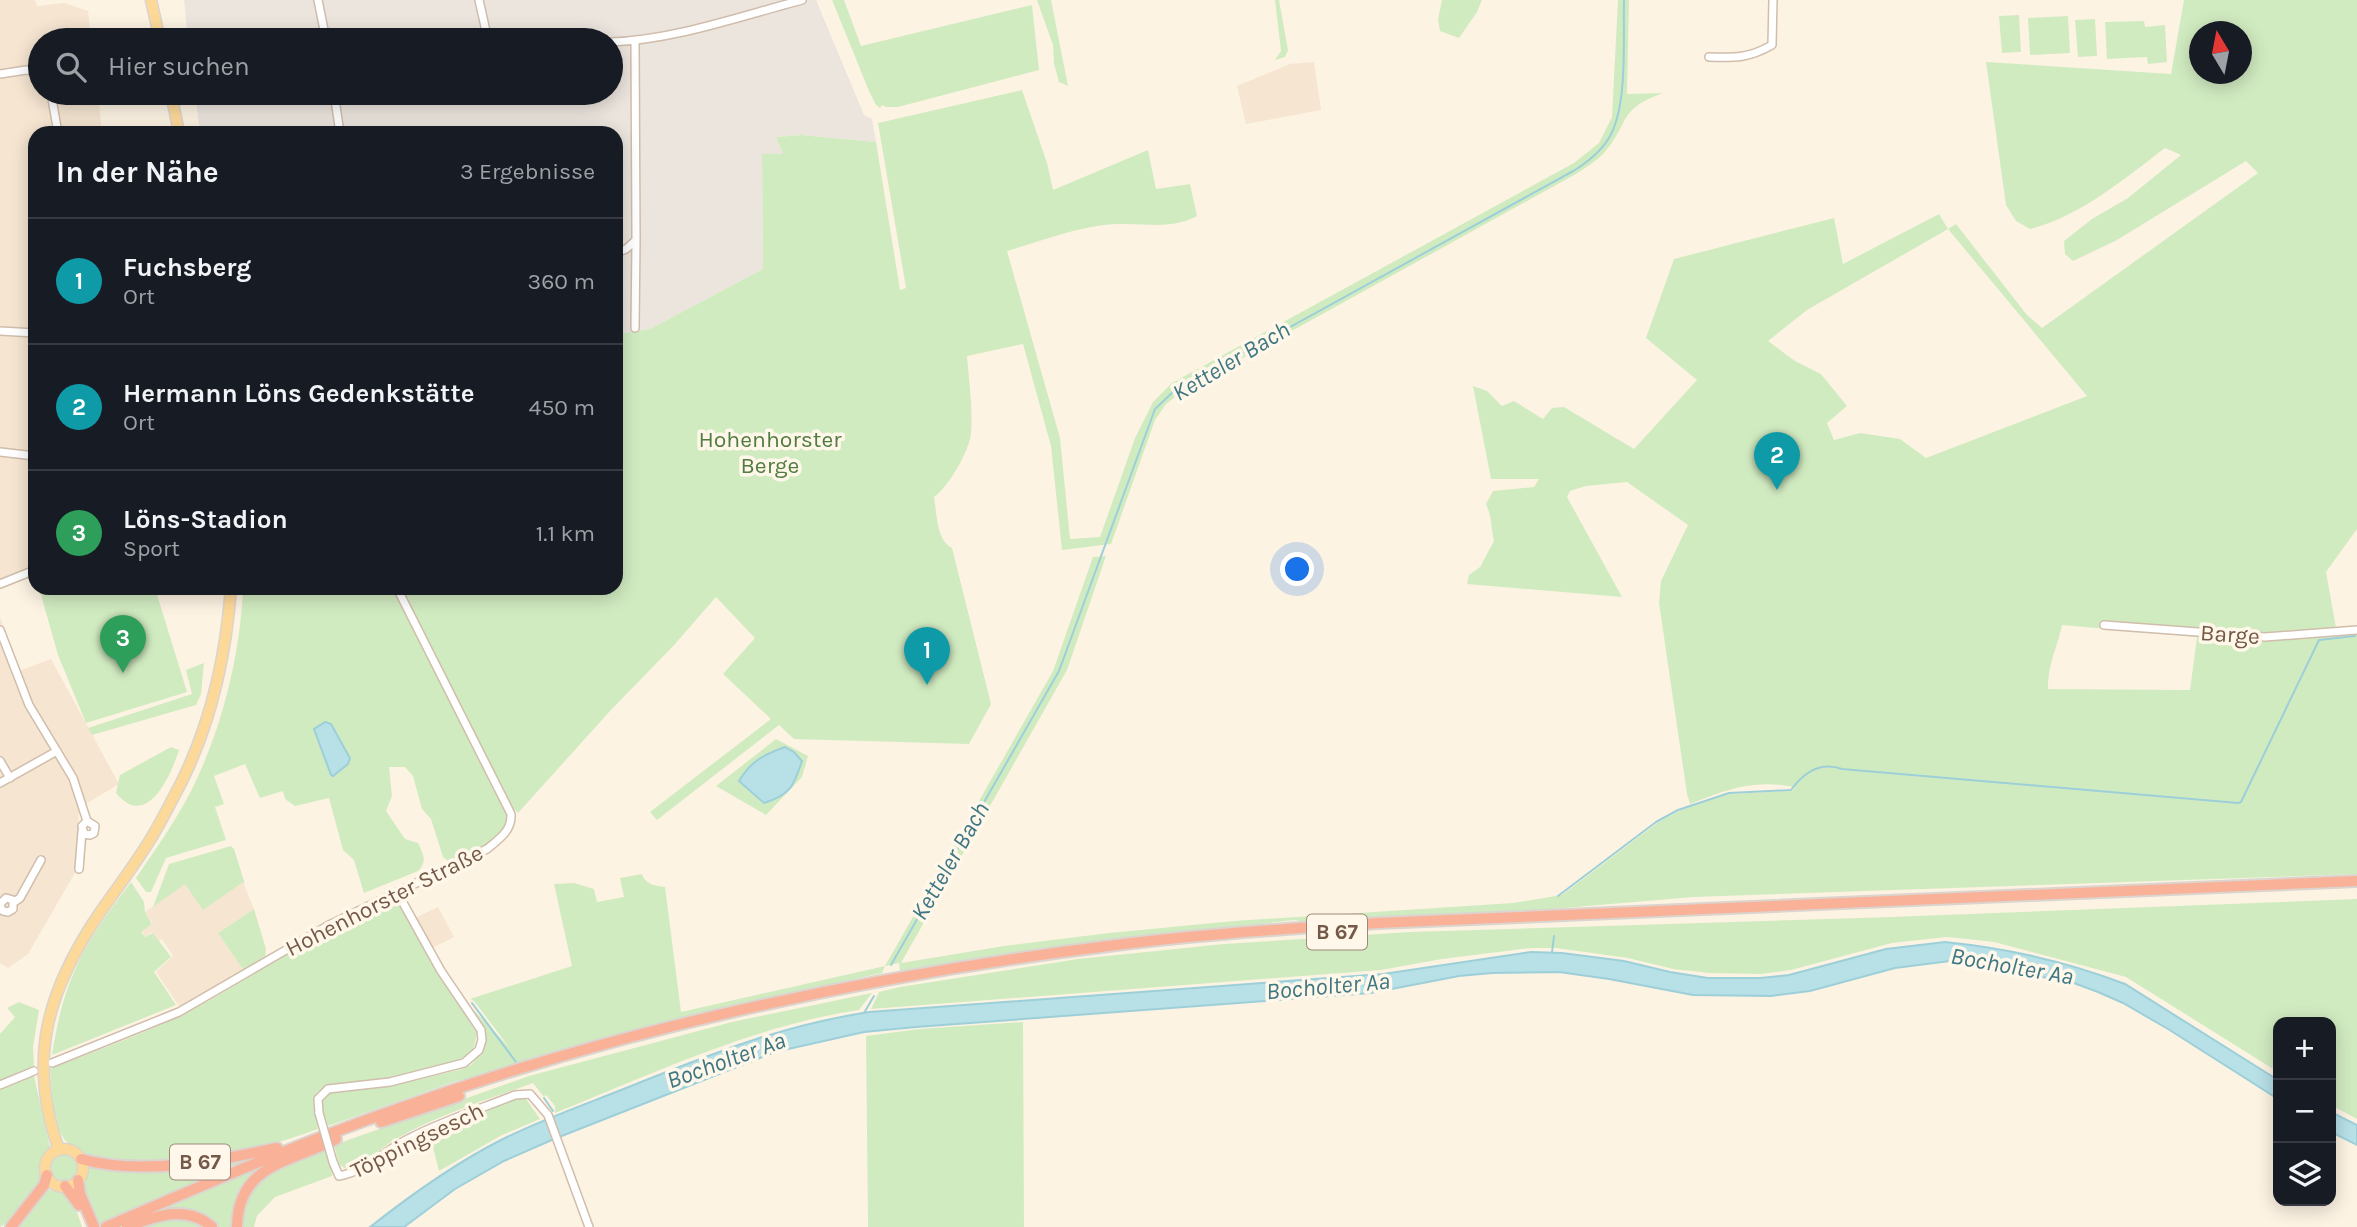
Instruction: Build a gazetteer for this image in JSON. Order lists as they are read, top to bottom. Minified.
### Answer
{"streets":{"highway":["B 67"],"street":["Barge","Hohenhorster Straße","Töppingsesch"]},"crossings":[["Hohenhorster Straße","Töppingsesch"]],"water":["Ketteler Bach","Bocholter Aa"],"parks":["Hohenhorster Berge"],"north":"top","page":{"search":"Hier suchen","heading":["In der Nähe","3 Ergebnisse"],"list":[{"mark":"1","name":"Fuchsberg","note":"Ort","value":"360 m"},{"mark":"2","name":"Hermann Löns Gedenkstätte","note":"Ort","value":"450 m"},{"mark":"3","name":"Löns-Stadion","note":"Sport","value":"1.1 km"}],"pins":["2","3","1"],"map_buttons":["+","−"]}}
